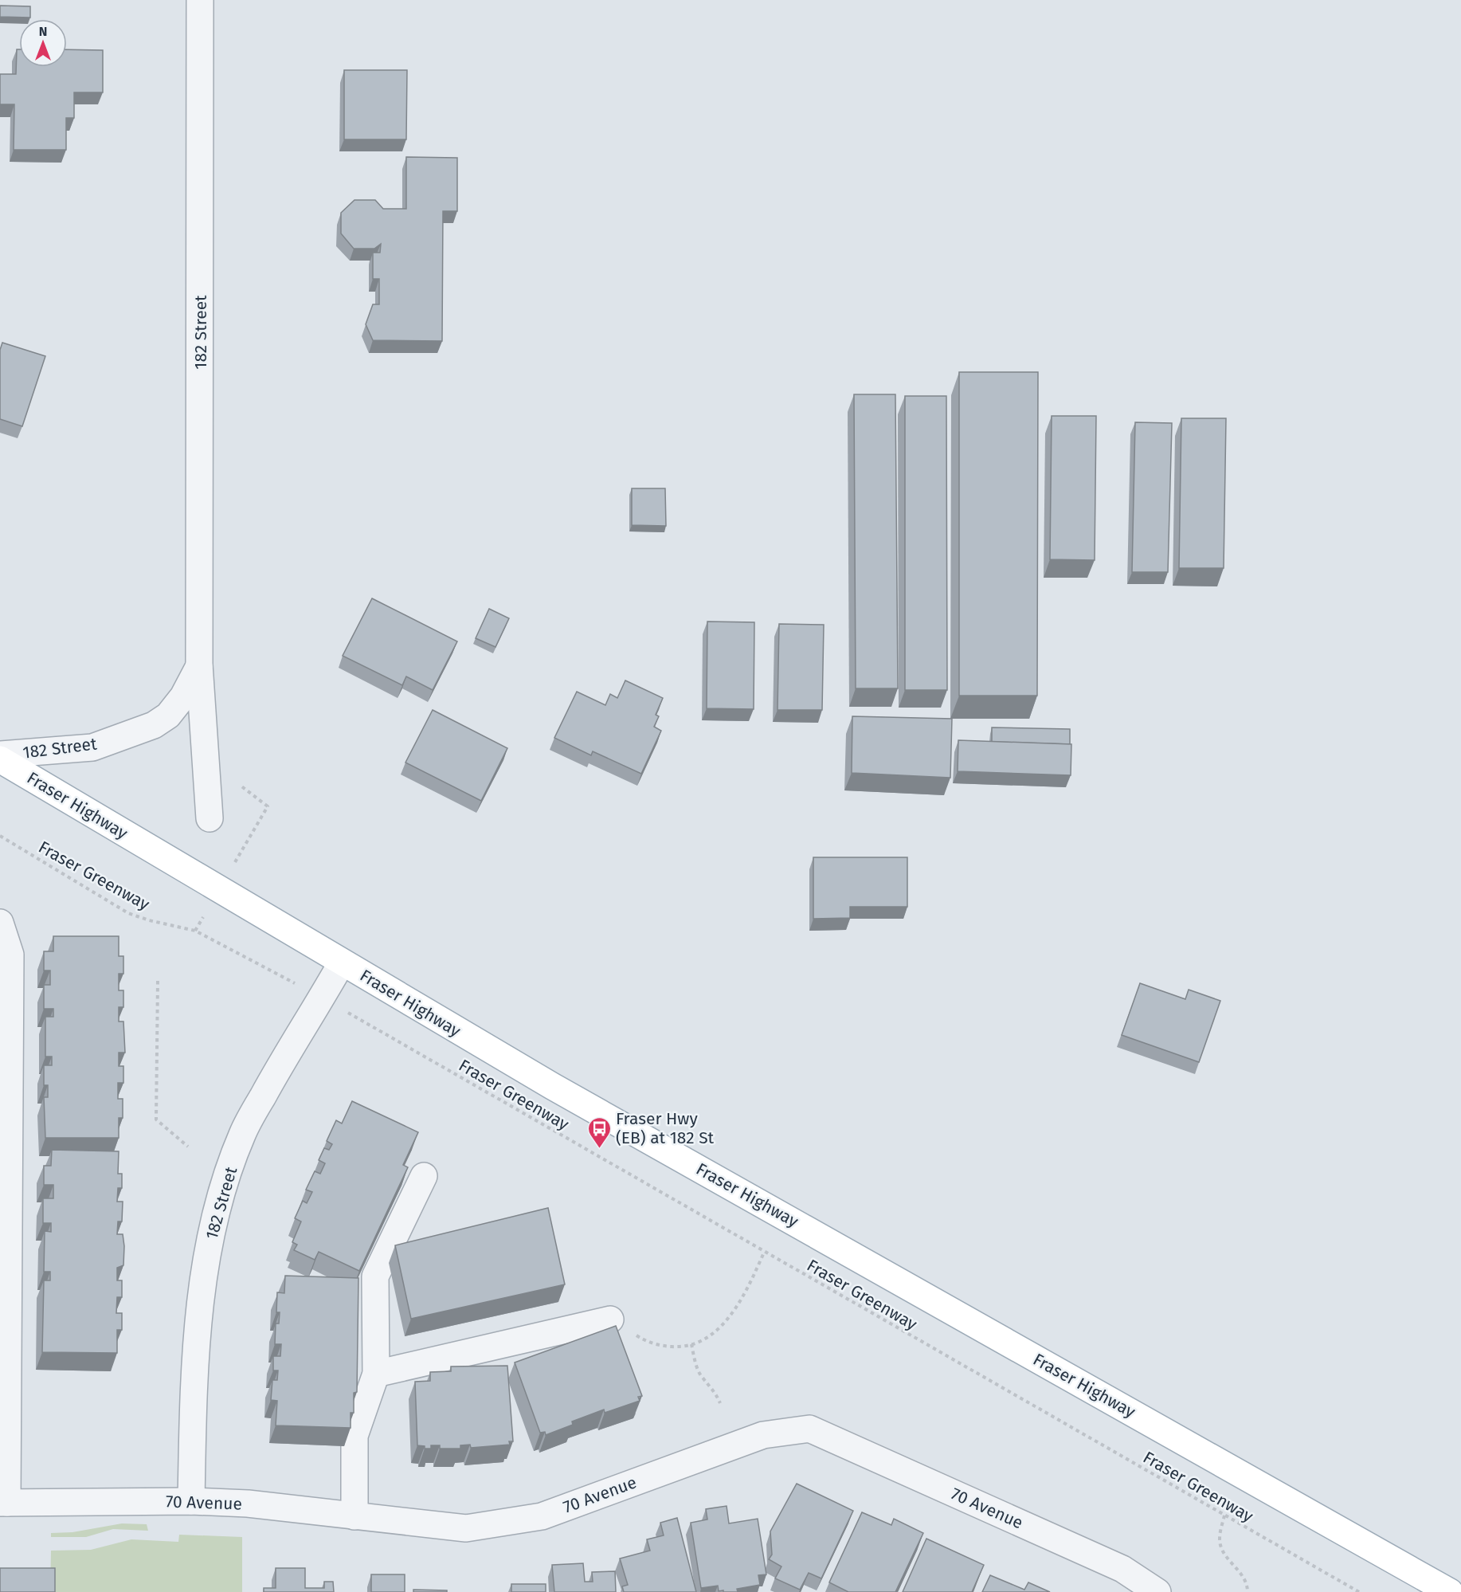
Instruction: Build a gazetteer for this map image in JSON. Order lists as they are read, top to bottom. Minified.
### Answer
{"streets":{"main road":["Fraser Highway"],"street":["182 Street","70 Avenue"],"path":["Fraser Greenway"]},"crossings":[["182 Street","Fraser Highway"],["182 Street","70 Avenue"]],"places":{"bus stop":["Fraser Hwy (EB) at 182 St"]},"north":"top"}
